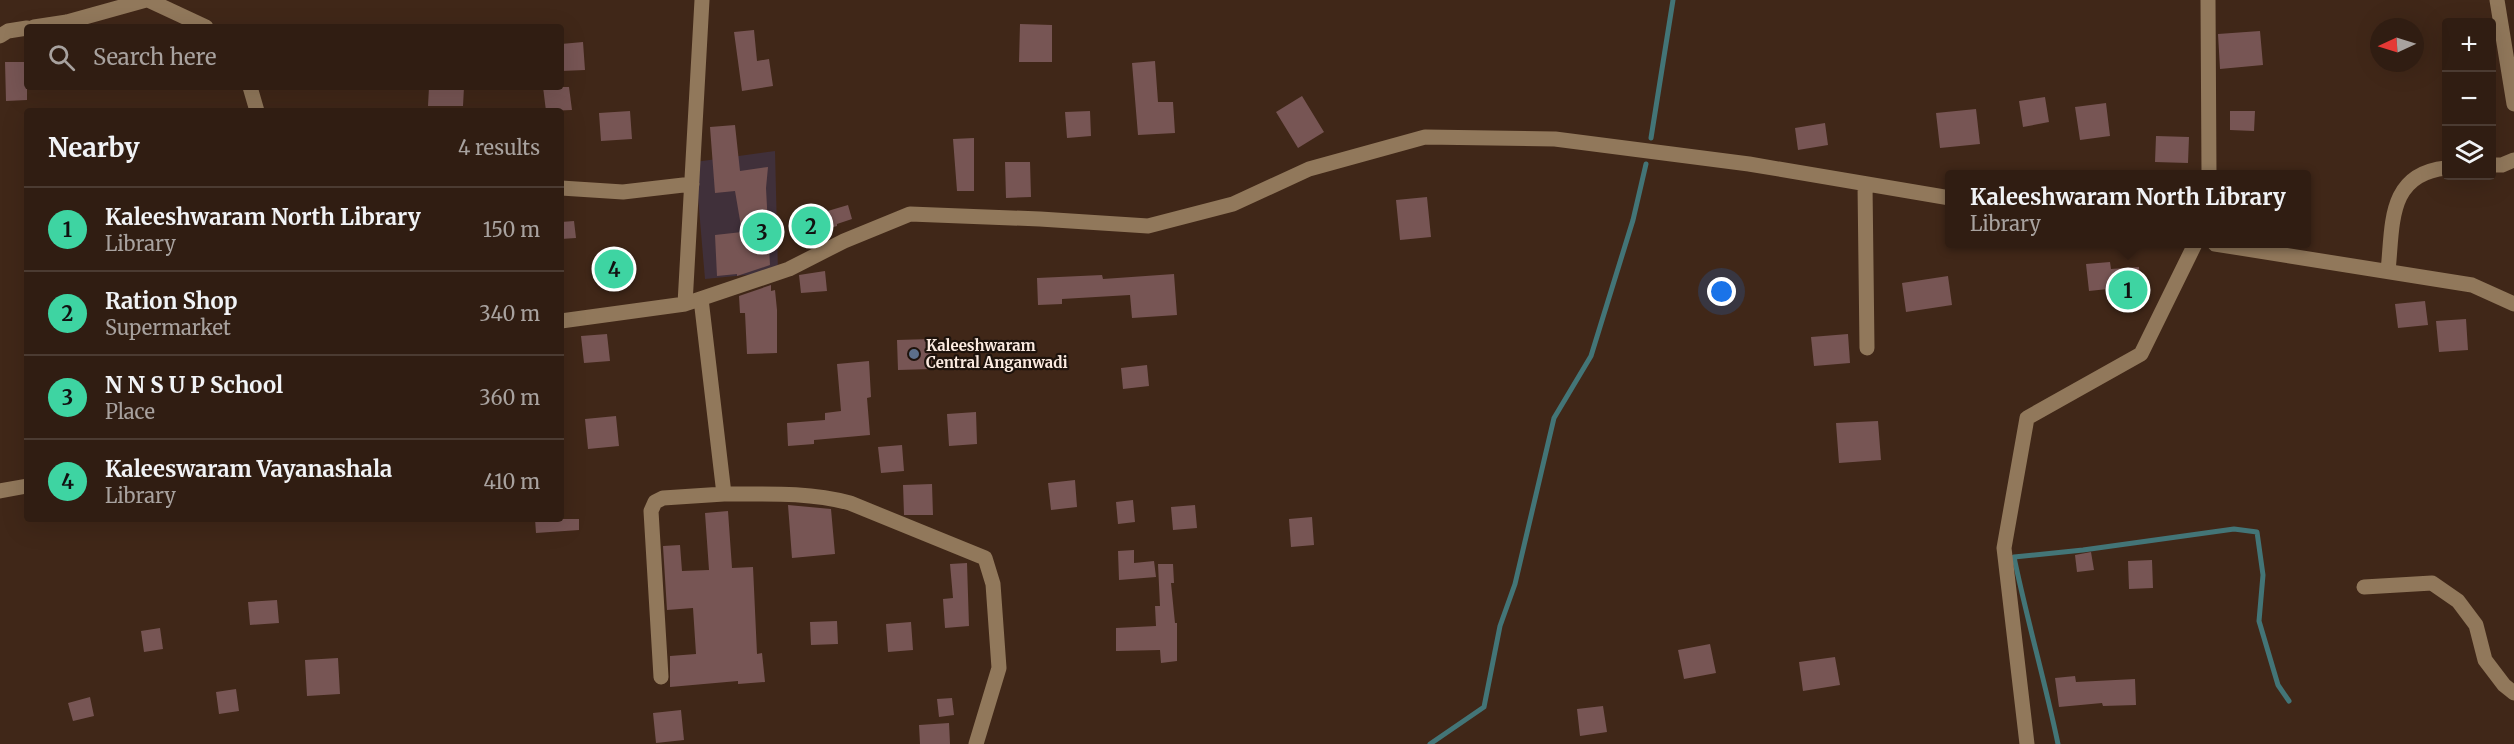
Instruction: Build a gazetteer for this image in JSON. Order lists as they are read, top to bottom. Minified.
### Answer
{"places":["Kaleeshwaram Central Anganwadi"],"north":"left","page":{"map_buttons":["+","−"],"search":"Search here","heading":["Nearby","4 results"],"popup":["Kaleeshwaram North Library","Library"],"list":[{"mark":"1","name":"Kaleeshwaram North Library","note":"Library","value":"150 m"},{"mark":"2","name":"Ration Shop","note":"Supermarket","value":"340 m"},{"mark":"3","name":"N N S U P School","note":"Place","value":"360 m"},{"mark":"4","name":"Kaleeswaram Vayanashala","note":"Library","value":"410 m"}],"pins":["2","3","4","1"]}}
